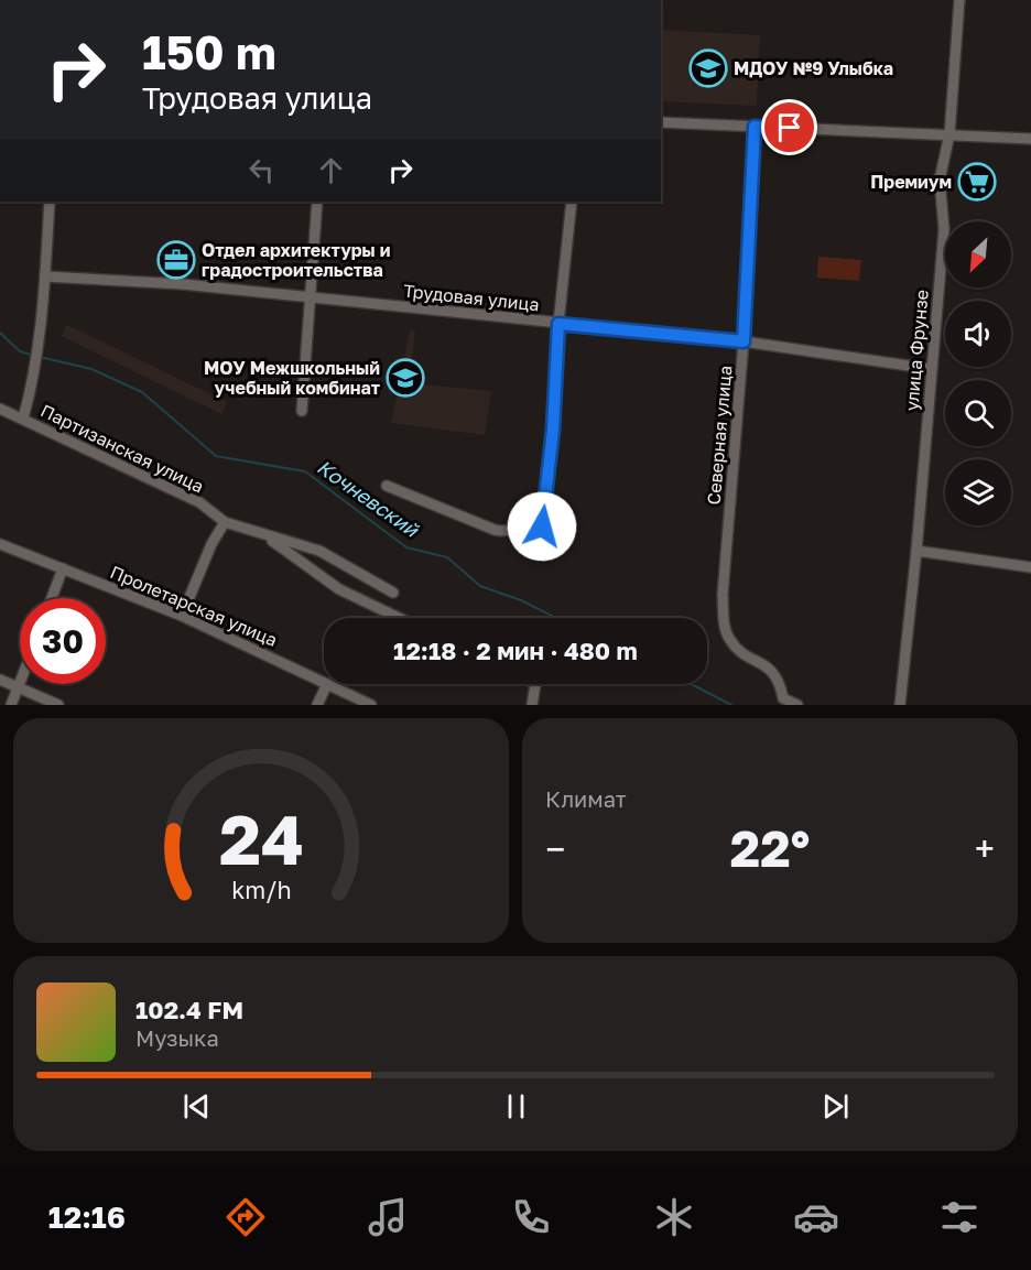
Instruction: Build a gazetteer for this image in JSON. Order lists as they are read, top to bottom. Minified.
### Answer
{"streets":{"street":["Трудовая улица","улица Фрунзе","Северная улица","Партизанская улица","Пролетарская улица"]},"crossings":[["Трудовая улица","улица Фрунзе"],["Трудовая улица","Северная улица"]],"water":["Кочневский"],"places":{"school or university":["МДОУ №9 Улыбка","МОУ Межшкольный учебный комбинат"],"supermarket":["Премиум"],"office":["Отдел архитектуры и градостроительства"]},"north":"bottom left","page":{"turn":["150 m","Трудовая улица"],"limit":"30","trip":"12:18 · 2 мин · 480 m","tile":"Климат","heat":["−","22°","+"],"song":["102.4 FM","Музыка"],"tabs":"12:16","gauge":["24","km/h"]}}
